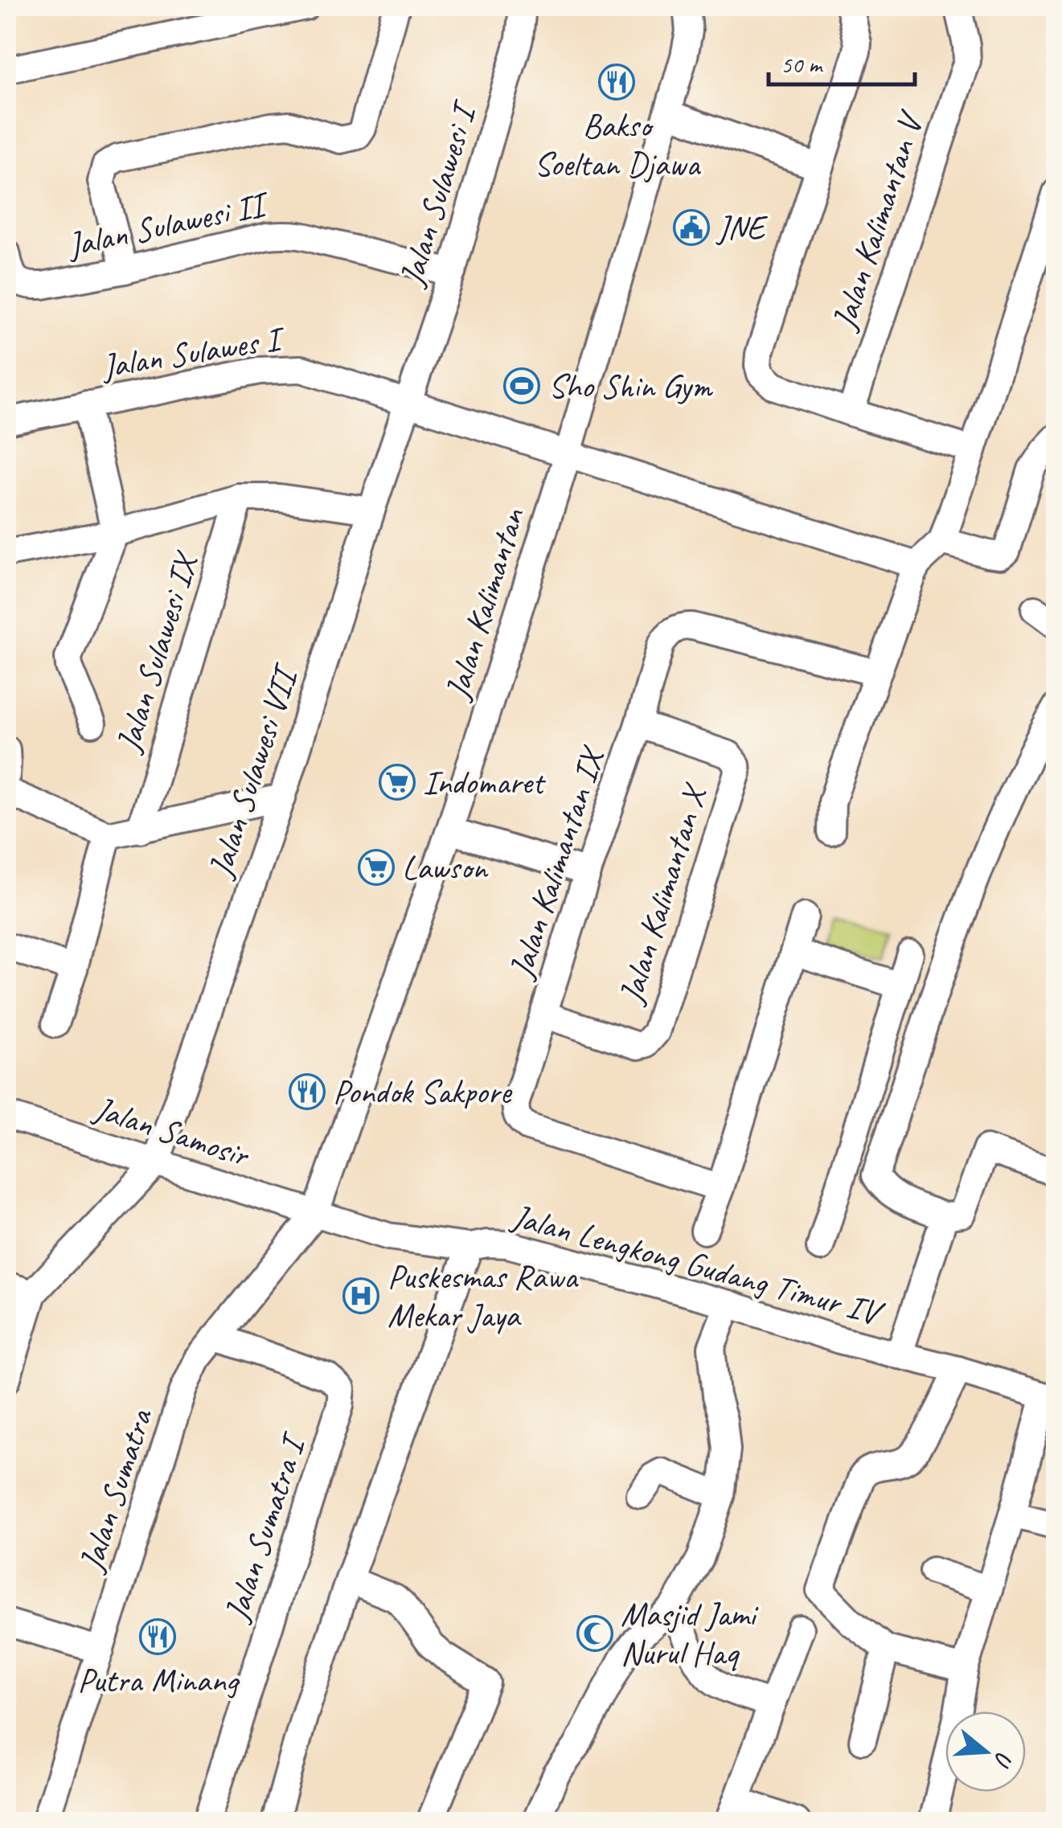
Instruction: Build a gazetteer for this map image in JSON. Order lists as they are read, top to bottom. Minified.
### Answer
{"streets":{"street":["Jalan Sulawesi I","Jalan Kalimantan V","Jalan Sulawesi II","Jalan Sulawes I","Jalan Kalimantan","Jalan Sulawesi IX","Jalan Sulawesi VII","Jalan Kalimantan IX","Jalan Kalimantan X","Jalan Samosir","Jalan Lengkong Gudang Timur IV","Jalan Sumatra","Jalan Sumatra I"]},"crossings":[["Jalan Sulawesi I","Jalan Sulawesi II"],["Jalan Sulawesi I","Jalan Sulawes I"],["Jalan Sulawesi I","Jalan Sulawesi VII"],["Jalan Sulawes I","Jalan Kalimantan"],["Jalan Sulawes I","Jalan Sulawesi VII"],["Jalan Kalimantan","Jalan Samosir"],["Jalan Kalimantan","Jalan Lengkong Gudang Timur IV"],["Jalan Kalimantan","Jalan Sumatra"],["Jalan Sulawesi VII","Jalan Samosir"],["Jalan Kalimantan IX","Jalan Kalimantan X"],["Jalan Samosir","Jalan Lengkong Gudang Timur IV"],["Jalan Samosir","Jalan Sumatra"],["Jalan Lengkong Gudang Timur IV","Jalan Sumatra"],["Jalan Sumatra","Jalan Sumatra I"]],"places":{"restaurant":["Bakso Soeltan Djawa","Pondok Sakpore","Putra Minang"],"public building":["JNE"],"sports":["Sho Shin Gym"],"supermarket":["Indomaret","Lawson"],"hospital":["Puskesmas Rawa Mekar Jaya"],"mosque":["Masjid Jami Nurul Haq"]},"scale_bar":"50 m","north":"right"}
